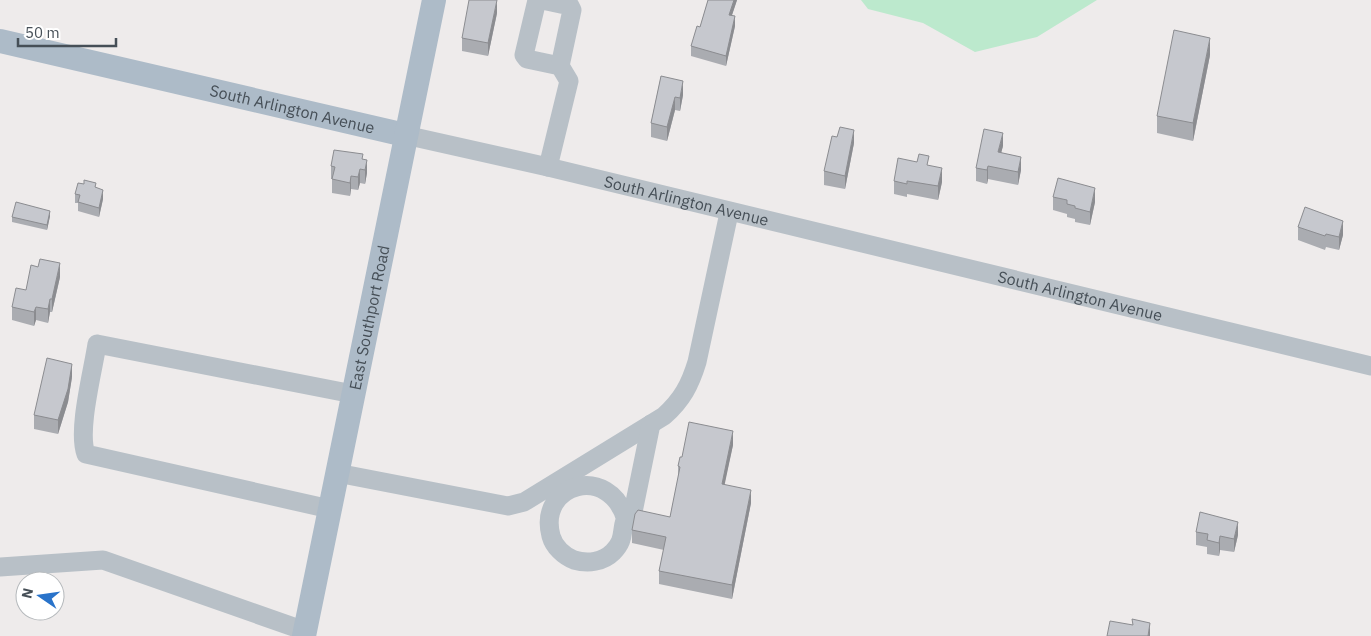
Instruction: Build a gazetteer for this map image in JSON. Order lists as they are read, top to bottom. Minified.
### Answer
{"streets":{"main road":["South Arlington Avenue","East Southport Road"]},"crossings":[["South Arlington Avenue","East Southport Road"]],"scale_bar":"50 m","north":"left"}
